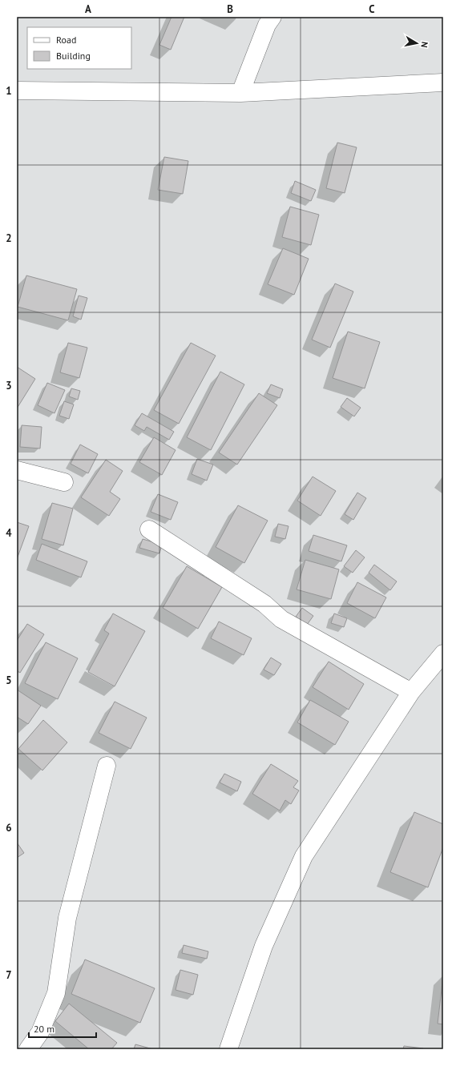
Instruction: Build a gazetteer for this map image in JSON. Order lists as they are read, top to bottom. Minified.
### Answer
{"legend":["Road","Building"],"scale_bar":"20 m","north":"right","grid":{"columns":["A","B","C"],"rows":["1","2","3","4","5","6","7"]}}
